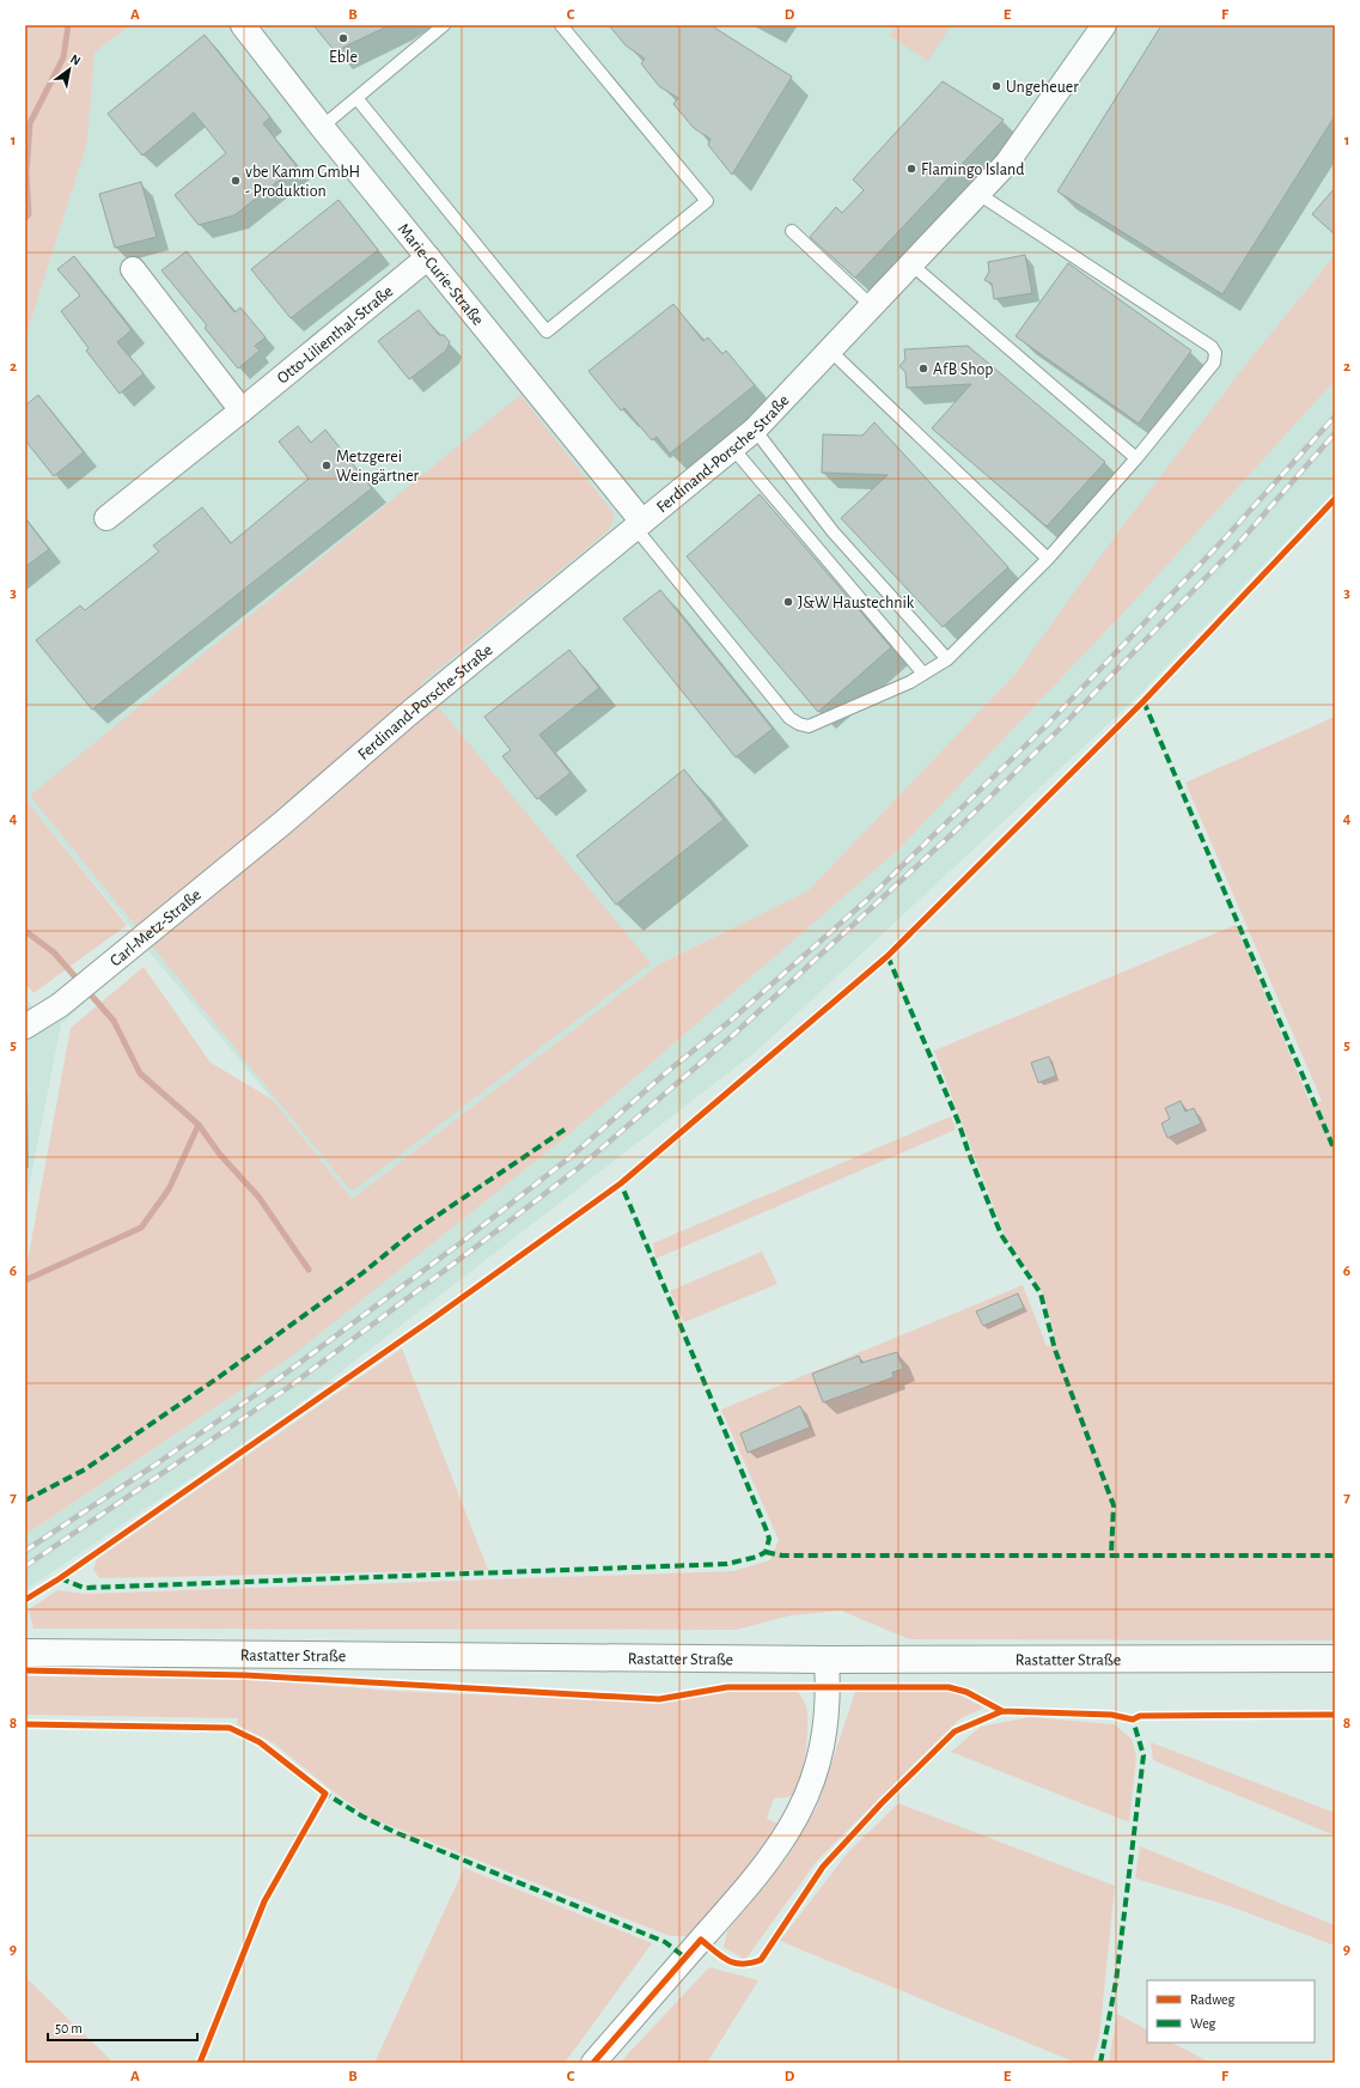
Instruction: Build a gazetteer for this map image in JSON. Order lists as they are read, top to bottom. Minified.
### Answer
{"streets":{"main road":["Rastatter Straße"],"street":["Marie-Curie-Straße","Otto-Lilienthal-Straße","Ferdinand-Porsche-Straße","Carl-Metz-Straße"]},"crossings":[["Marie-Curie-Straße","Otto-Lilienthal-Straße"],["Marie-Curie-Straße","Ferdinand-Porsche-Straße"],["Ferdinand-Porsche-Straße","Carl-Metz-Straße"]],"places":["Eble","Ungeheuer","Flamingo Island","vbe Kamm GmbH - Produktion","AfB Shop","Metzgerei Weingärtner","J&W Haustechnik"],"legend":["Radweg","Weg"],"scale_bar":"50 m","north":"top right","grid":{"columns":["A","B","C","D","E","F"],"rows":["1","2","3","4","5","6","7","8","9"]}}
